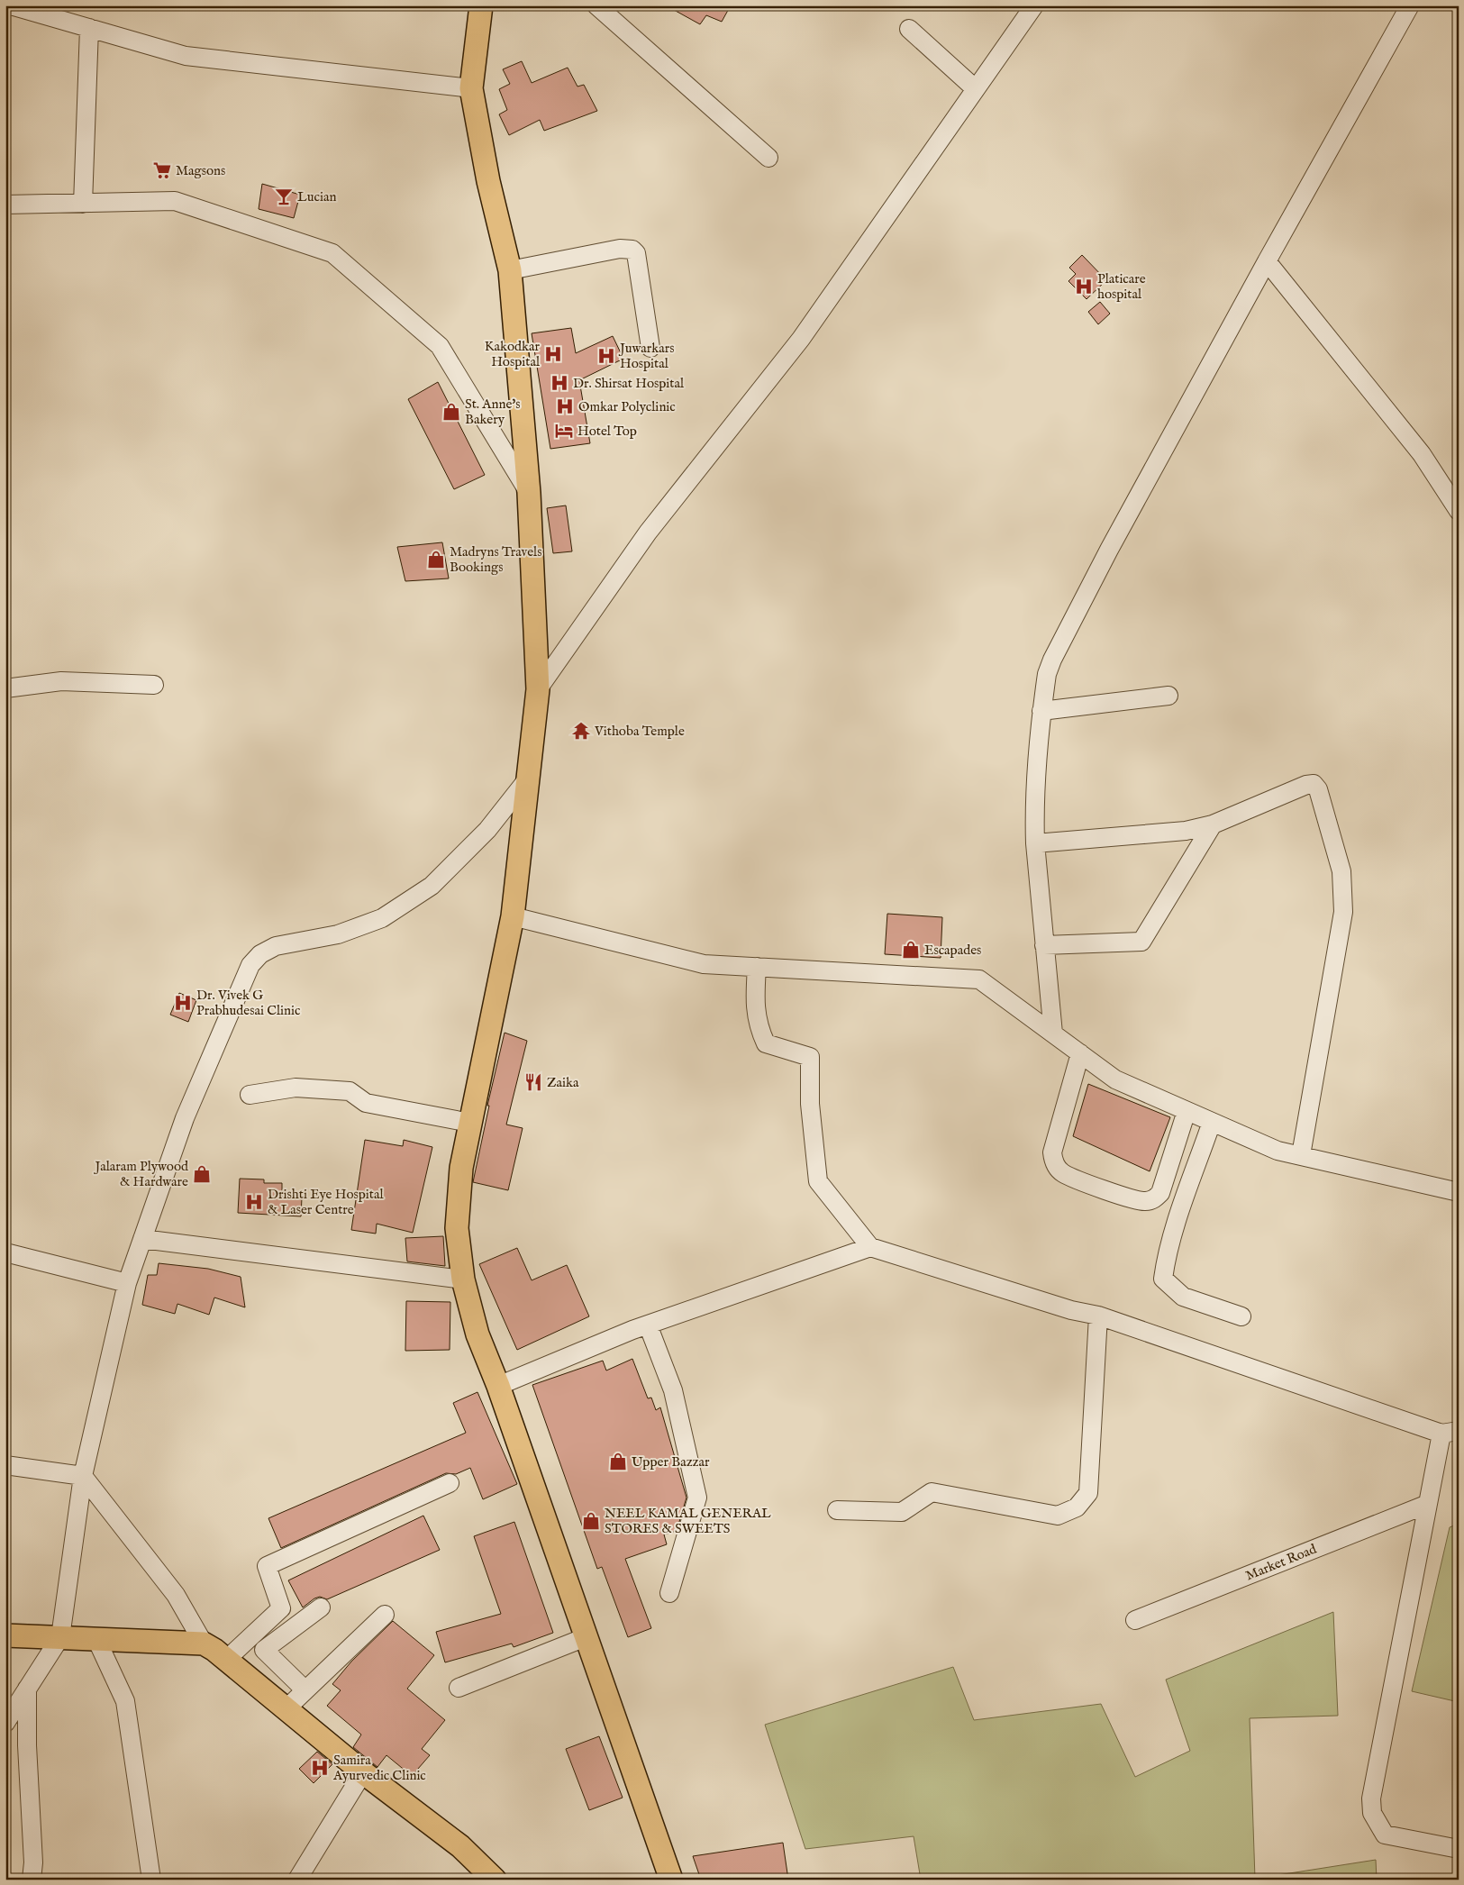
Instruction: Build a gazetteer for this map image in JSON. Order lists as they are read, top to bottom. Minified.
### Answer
{"streets":{"street":["Market Road"]},"places":{"supermarket":["Magsons"],"bar":["Lucian"],"hospital":["Platicare hospital","Kakodkar Hospital","Juwarkars Hospital","Dr. Shirsat Hospital","Omkar Polyclinic","Dr. Vivek G Prabhudesai Clinic","Drishti Eye Hospital & Laser Centre","Samira Ayurvedic Clinic"],"shop":["St. Anne's Bakery","Madryns Travels Bookings","Escapades","Jalaram Plywood & Hardware","Upper Bazzar","NEEL KAMAL GENERAL STORES & SWEETS"],"hotel":["Hotel Top"],"temple":["Vithoba Temple"],"restaurant":["Zaika"]}}
